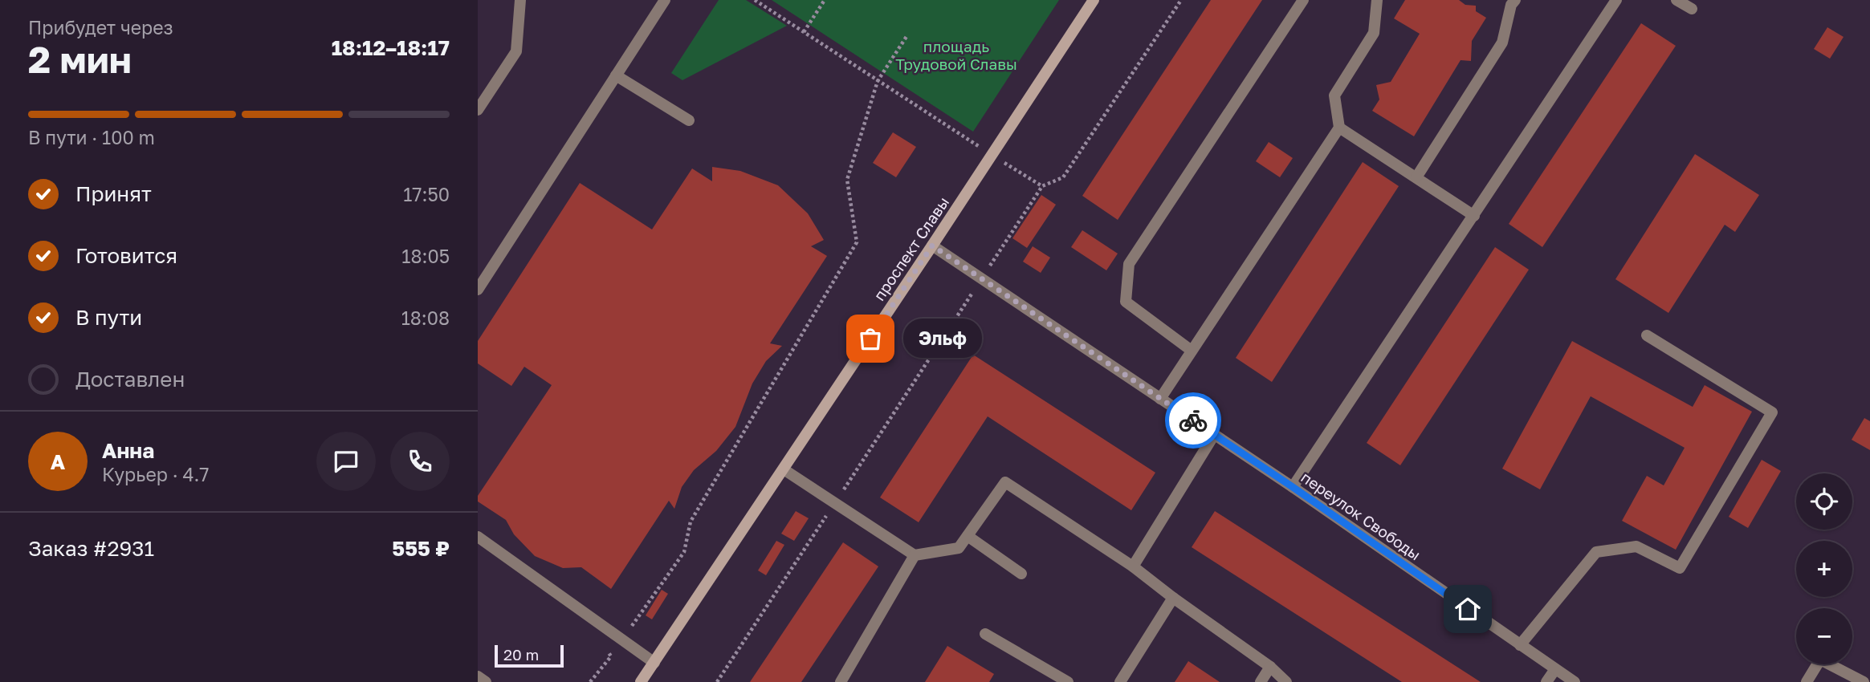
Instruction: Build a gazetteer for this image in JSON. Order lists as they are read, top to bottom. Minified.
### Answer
{"streets":{"main road":["проспект Славы"],"street":["переулок Свободы"]},"crossings":[["проспект Славы","переулок Свободы"]],"parks":["площадь Трудовой Славы"],"places":["Эльф"],"scale_bar":"20 m","page":{"heading":["2 мин","Прибудет через","18:12–18:17"],"panel":["Анна","Курьер · 4.7","Заказ #2931","555 ₽"],"bar":"В пути · 100 m","list":[["Принят","17:50"],["Готовится","18:05"],["В пути","18:08"],"Доставлен"],"bubble":"Эльф","round":"А","map_buttons":["+","−"],"scale":"20 m"}}
